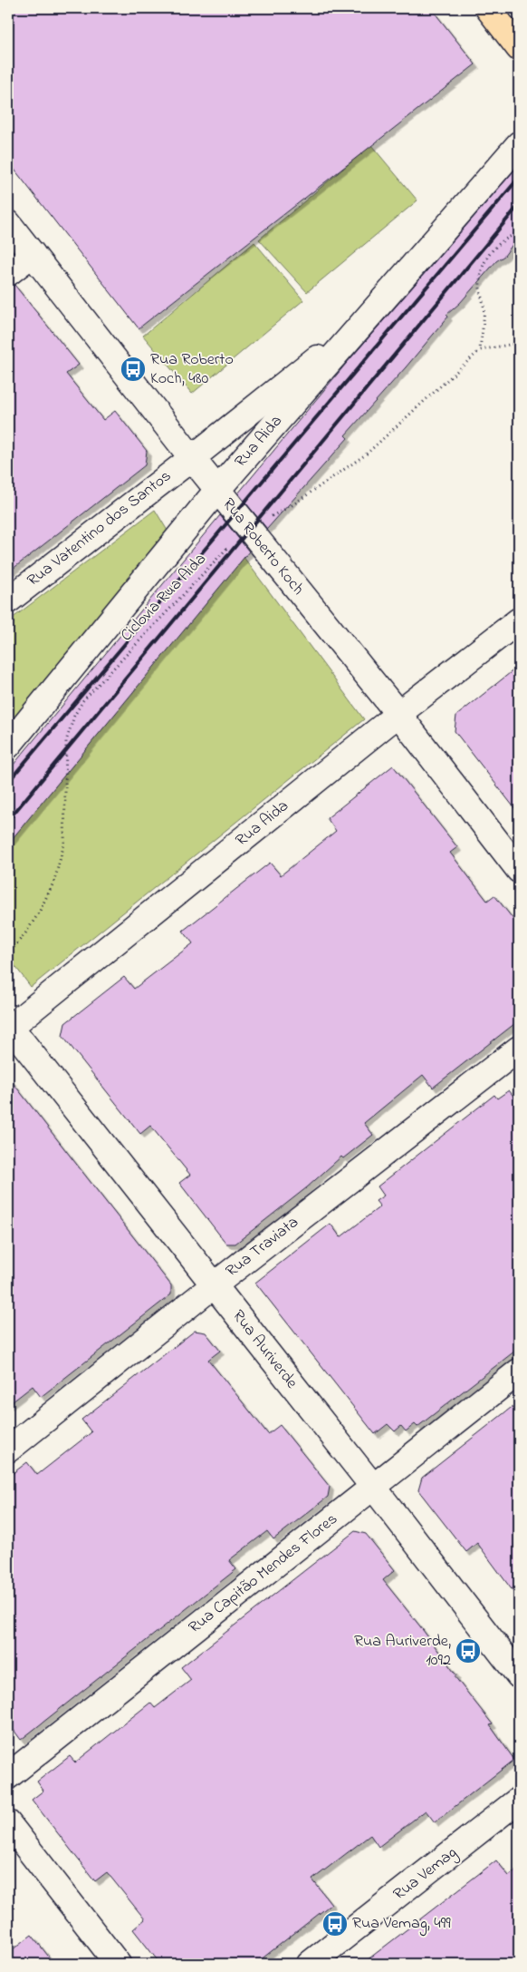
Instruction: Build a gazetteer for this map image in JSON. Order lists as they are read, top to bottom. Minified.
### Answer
{"streets":{"street":["Rua Aida","Rua Vatentino dos Santos","Rua Roberto Koch","Rua Traviata","Rua Auriverde","Rua Capitão Mendes Flores","Rua Vemag"],"path":["Ciclovia Rua Aida"]},"crossings":[["Rua Aida","Rua Vatentino dos Santos"],["Rua Aida","Rua Roberto Koch"],["Rua Aida","Rua Auriverde"],["Rua Vatentino dos Santos","Rua Roberto Koch"],["Rua Roberto Koch","Ciclovia Rua Aida"],["Rua Traviata","Rua Auriverde"],["Rua Auriverde","Rua Capitão Mendes Flores"]],"places":{"bus stop":["Rua Roberto Koch, 480","Rua Auriverde, 1092","Rua Vemag, 499"]}}
